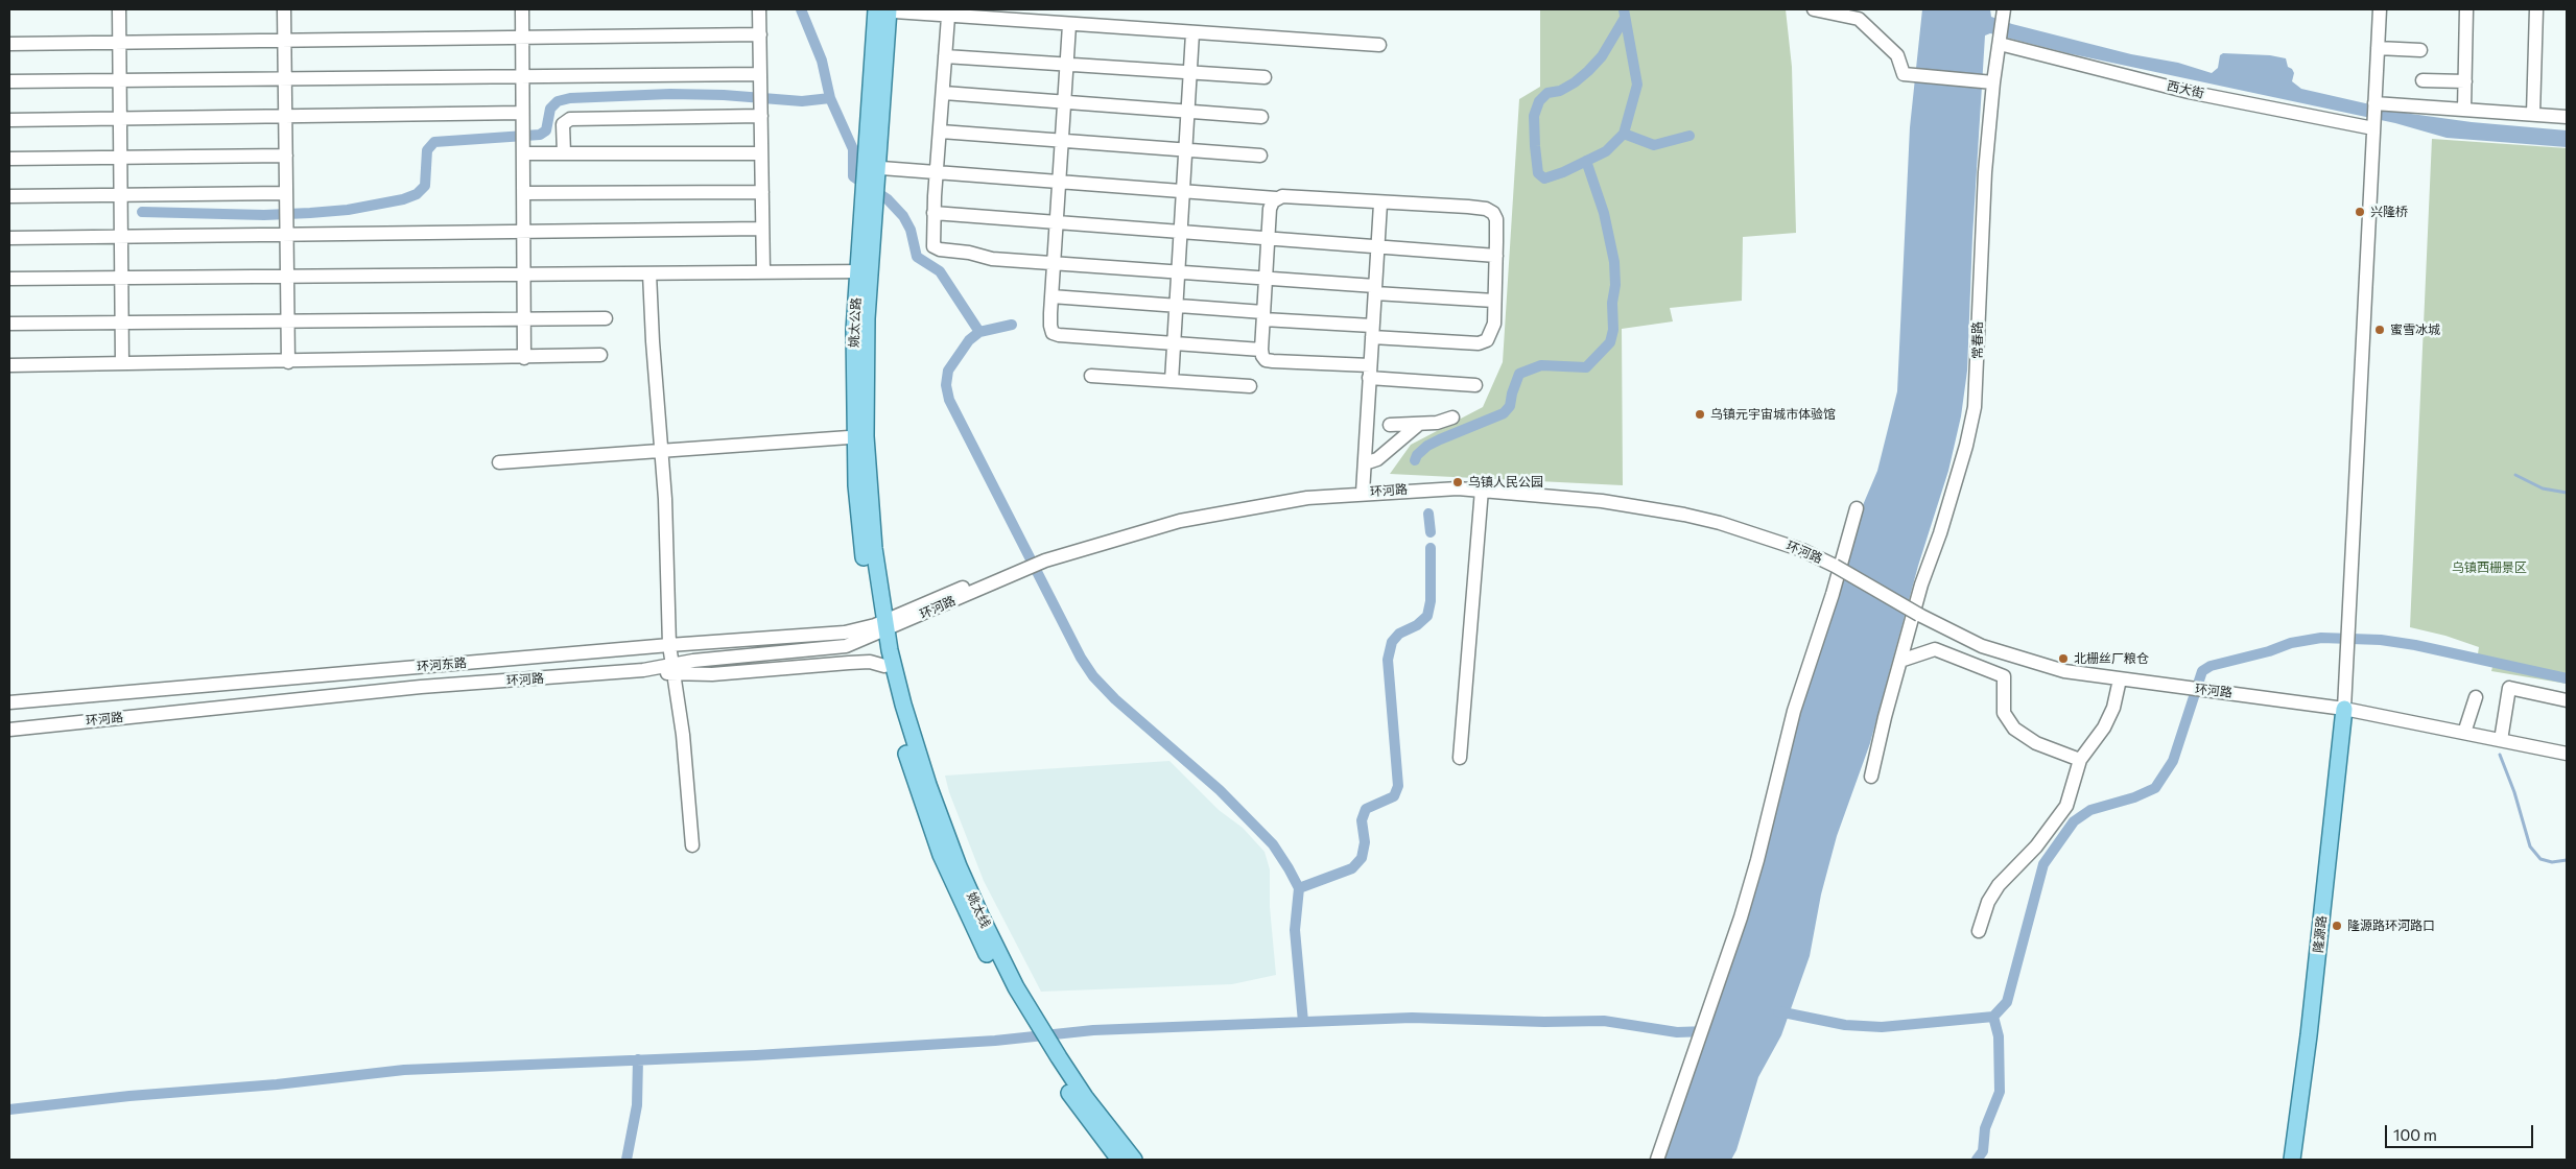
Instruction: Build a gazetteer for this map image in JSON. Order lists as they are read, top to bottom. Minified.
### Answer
{"streets":{"main road":["姚太公路","姚太线","隆源路"],"street":["西大街","常春路","环河路","环河东路"]},"crossings":[["西大街","常春路"],["姚太公路","环河路"],["姚太公路","环河东路"],["姚太公路","姚太线"],["环河路","环河东路"],["环河路","姚太线"],["环河路","隆源路"],["环河东路","姚太线"]],"parks":["乌镇西栅景区"],"places":["兴隆桥","蜜雪冰城","乌镇元宇宙城市体验馆","乌镇人民公园","北栅丝厂粮仓","隆源路环河路口"],"scale_bar":"100 m"}
